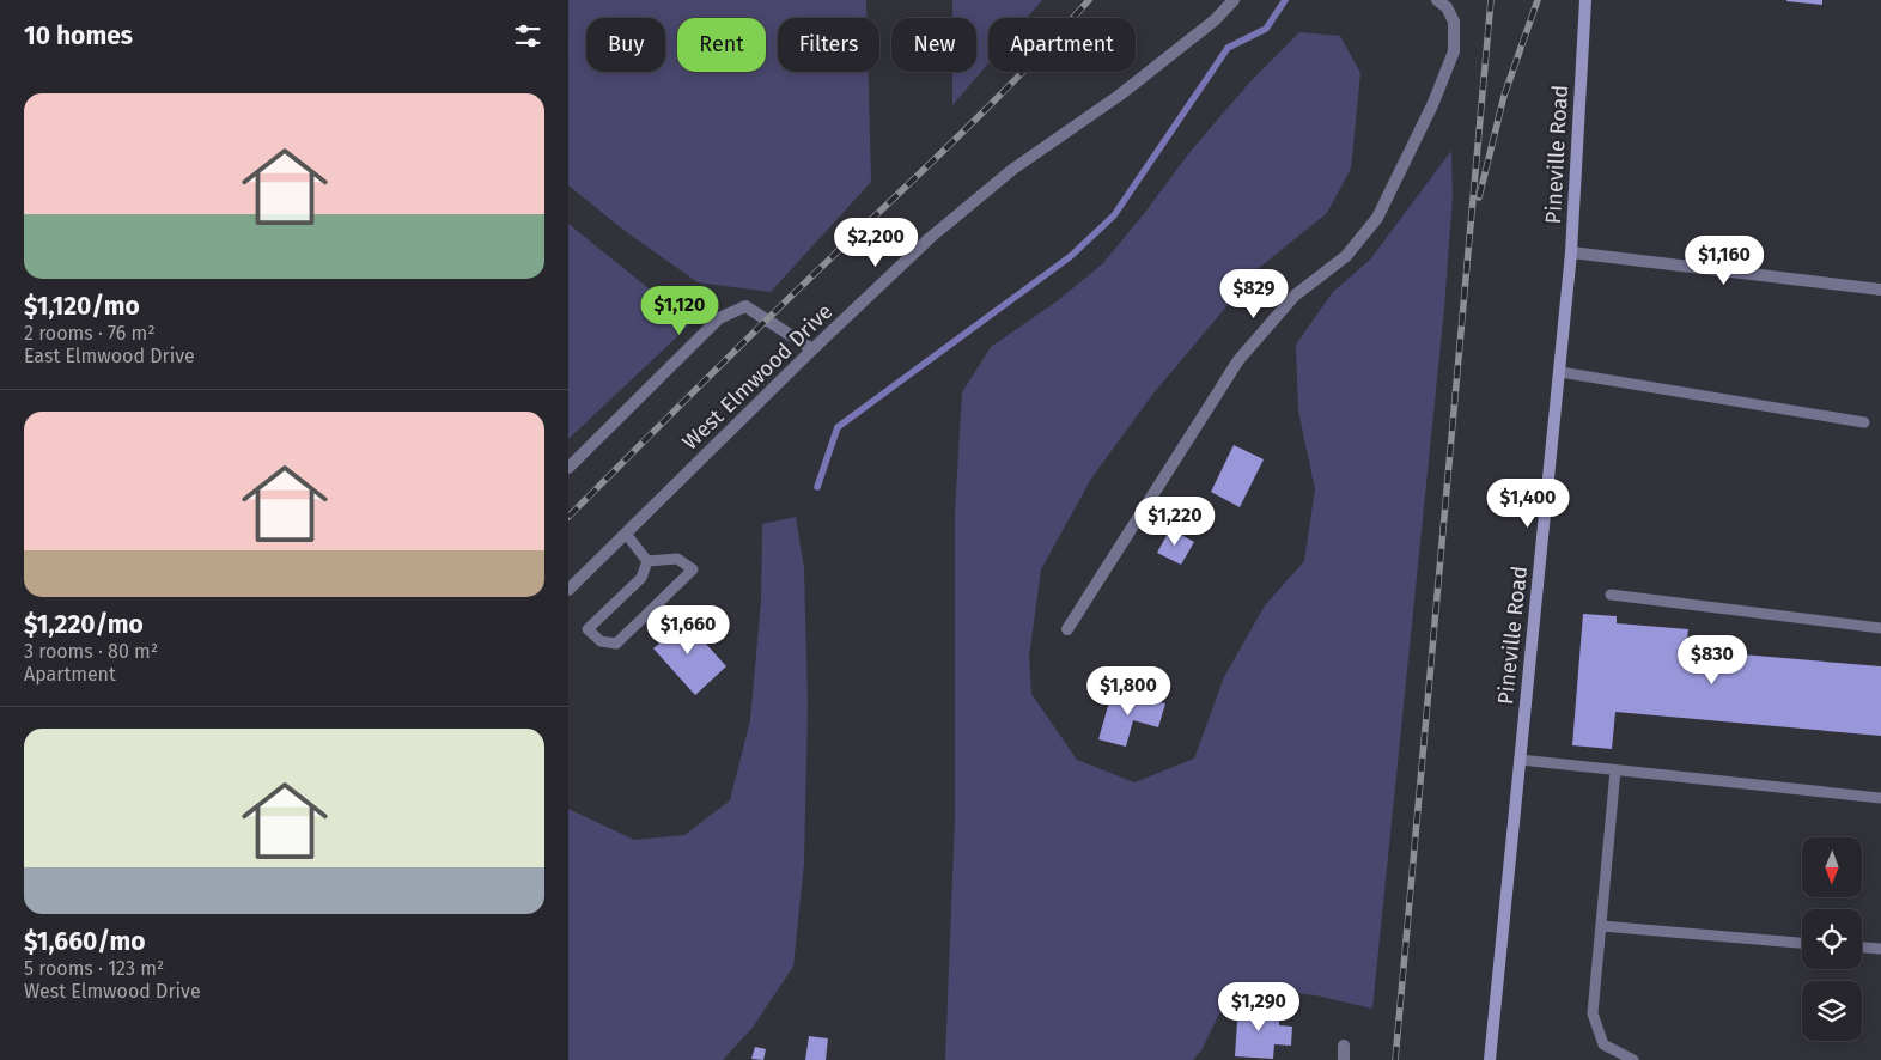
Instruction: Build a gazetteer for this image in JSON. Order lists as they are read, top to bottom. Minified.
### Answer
{"streets":{"main road":["Pineville Road"],"street":["West Elmwood Drive"]},"north":"bottom","page":{"heading":"10 homes","chip":["Buy","Rent","Filters","New","Apartment"],"list":[{"name":"$1,120/mo","note":"2 rooms · 76 m² · East Elmwood Drive"},{"name":"$1,220/mo","note":"3 rooms · 80 m² · Apartment"},{"name":"$1,660/mo","note":"5 rooms · 123 m² · West Elmwood Drive"}],"price":["$2,200","$1,160","$829","$1,120","$1,400","$1,220","$1,660","$830","$1,800","$1,290"]}}
